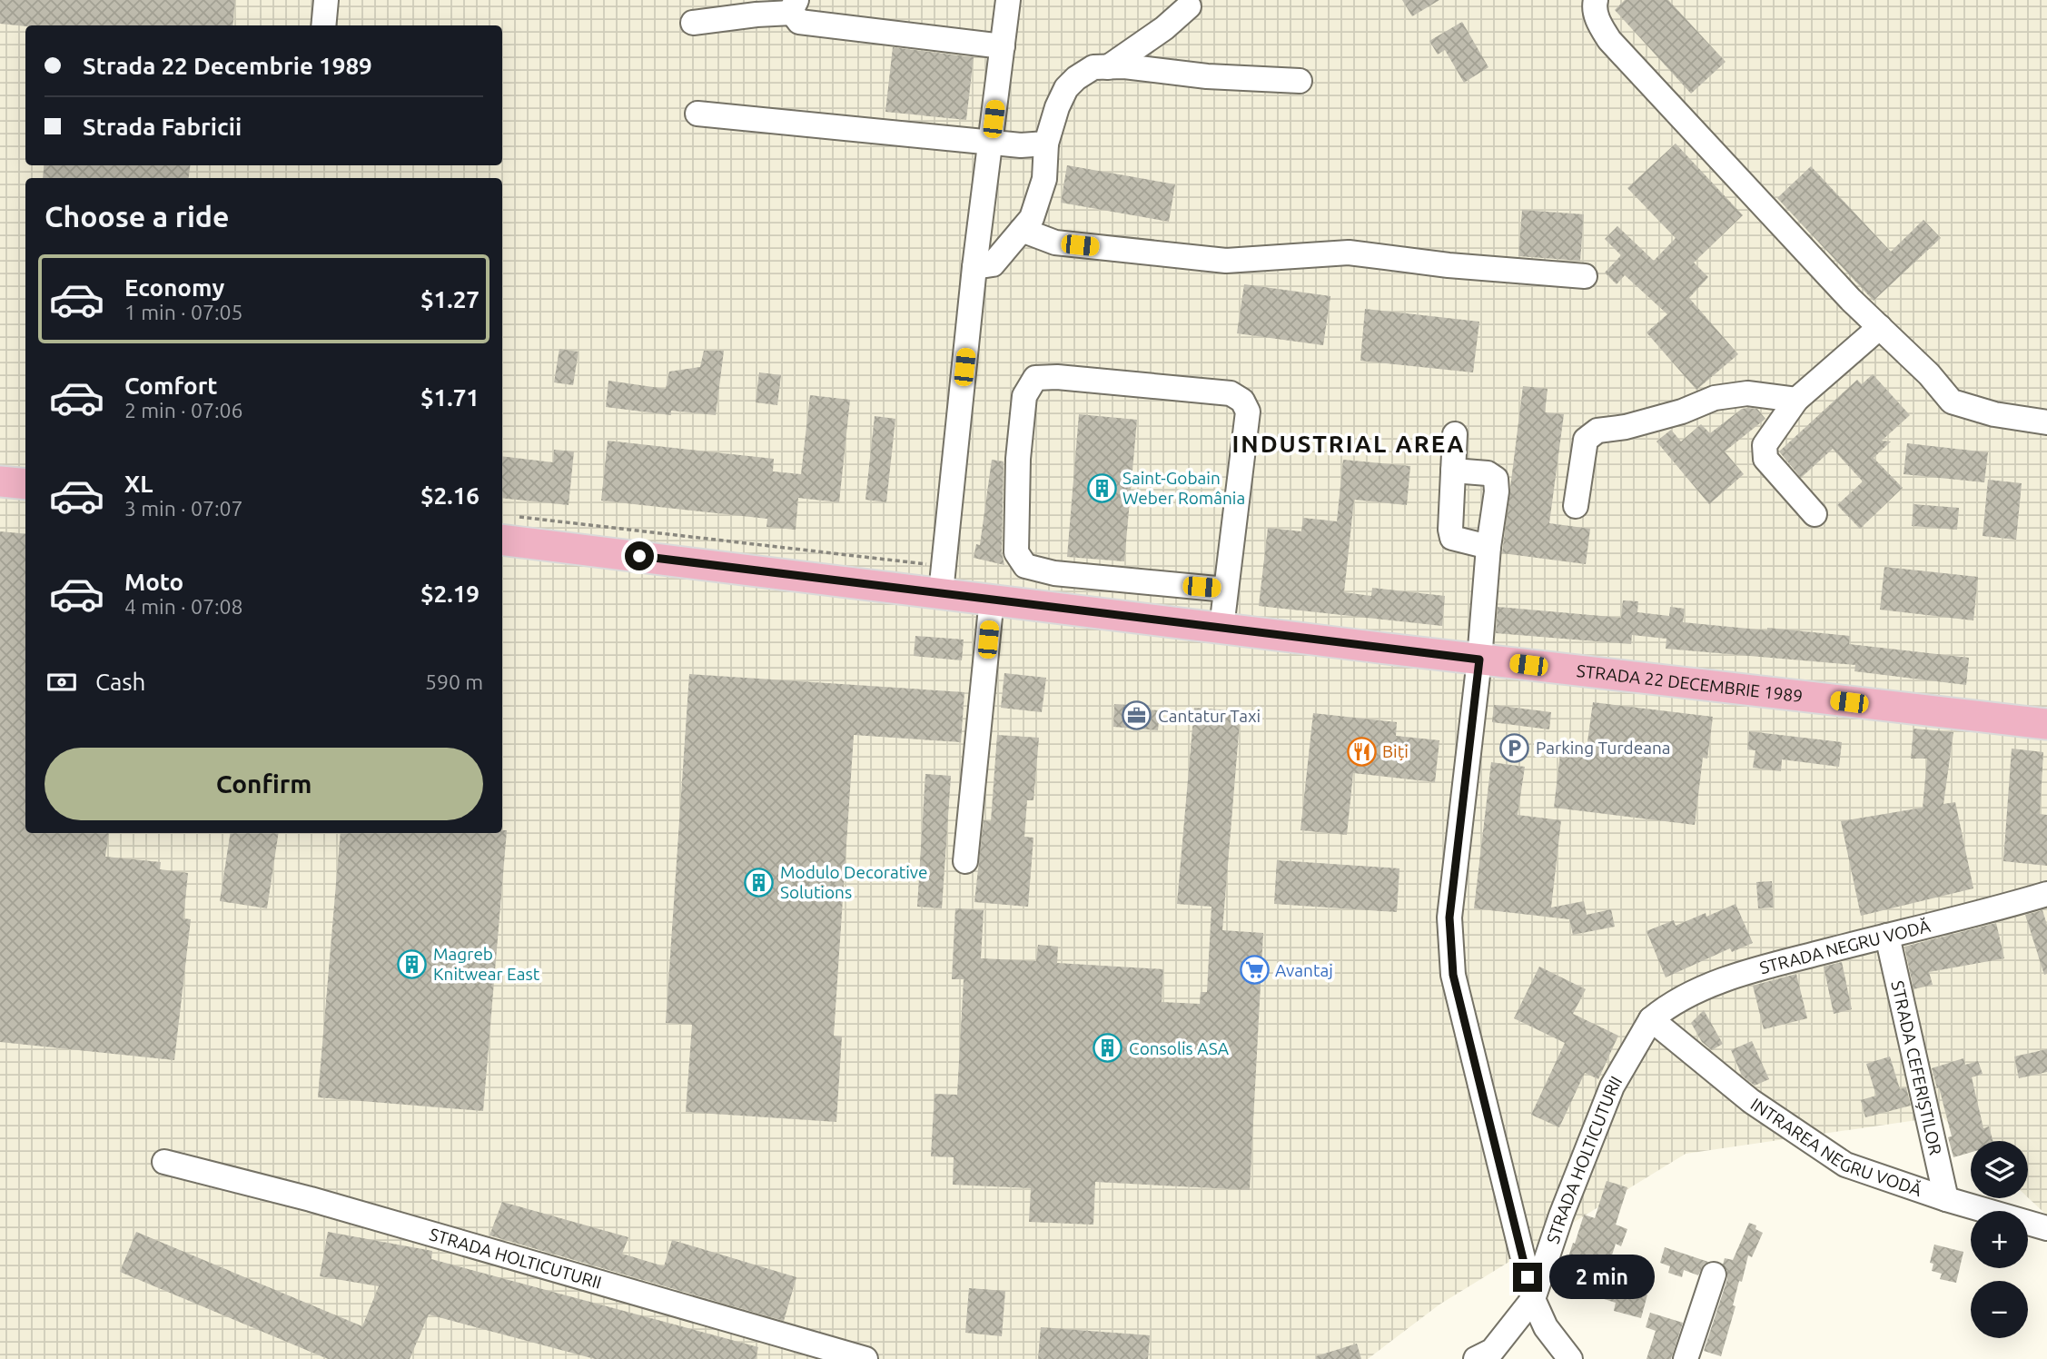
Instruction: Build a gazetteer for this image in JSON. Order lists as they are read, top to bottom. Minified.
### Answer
{"streets":{"main road":["STRADA 22 DECEMBRIE 1989"],"street":["STRADA NEGRU VODĂ","STRADA CEFERIȘTILOR","INTRAREA NEGRU VODĂ","STRADA HOLTICUTURII"]},"crossings":[["STRADA NEGRU VODĂ","STRADA CEFERIȘTILOR"],["STRADA NEGRU VODĂ","INTRAREA NEGRU VODĂ"],["STRADA NEGRU VODĂ","STRADA HOLTICUTURII"],["STRADA CEFERIȘTILOR","INTRAREA NEGRU VODĂ"],["INTRAREA NEGRU VODĂ","STRADA HOLTICUTURII"]],"districts":["INDUSTRIAL AREA"],"places":{"building":["Saint-Gobain Weber România","Modulo Decorative Solutions","Magreb Knitwear East","Consolis ASA"],"office":["Cantatur Taxi"],"parking":["Parking Turdeana"],"restaurant":["Biți"],"supermarket":["Avantaj"]},"page":{"banner":["Strada 22 Decembrie 1989","Strada Fabricii"],"heading":"Choose a ride","list":[{"name":"Economy","note":"1 min · 07:05","value":"$1.27"},{"name":"Comfort","note":"2 min · 07:06","value":"$1.71"},{"name":"XL","note":"3 min · 07:07","value":"$2.16"},{"name":"Moto","note":"4 min · 07:08","value":"$2.19"}],"pay":["Cash","590 m"],"buttons":"Confirm","map_buttons":["+","−"],"bubble":"2 min"}}
